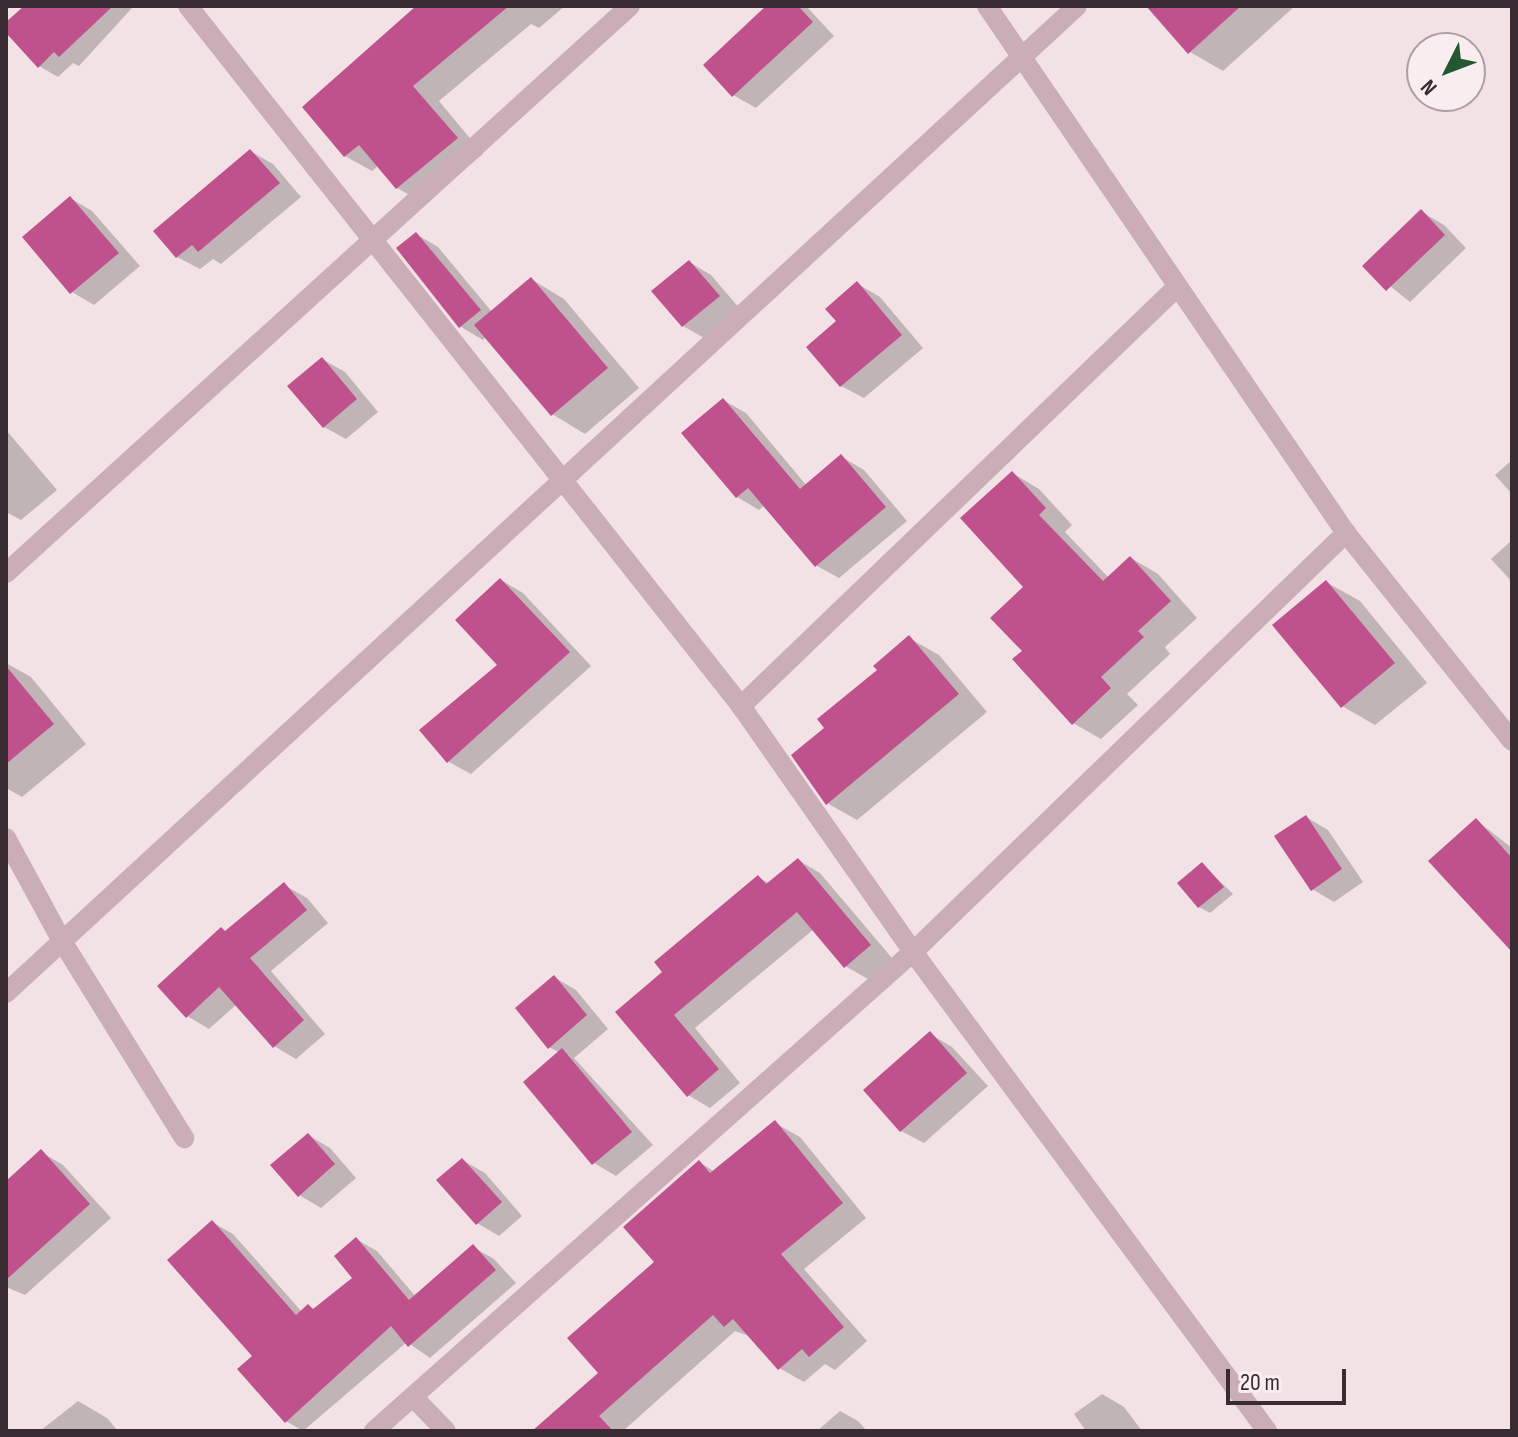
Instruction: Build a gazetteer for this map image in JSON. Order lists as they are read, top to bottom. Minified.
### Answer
{"scale_bar":"20 m","north":"bottom left"}
